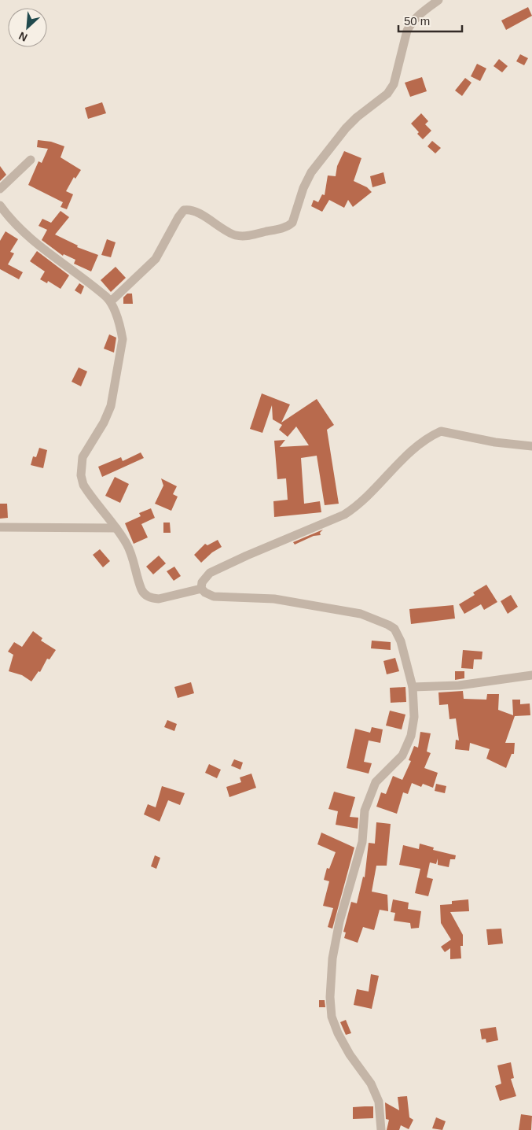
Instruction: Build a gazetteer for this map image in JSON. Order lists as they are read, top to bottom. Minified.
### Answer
{"scale_bar":"50 m","north":"bottom left"}
